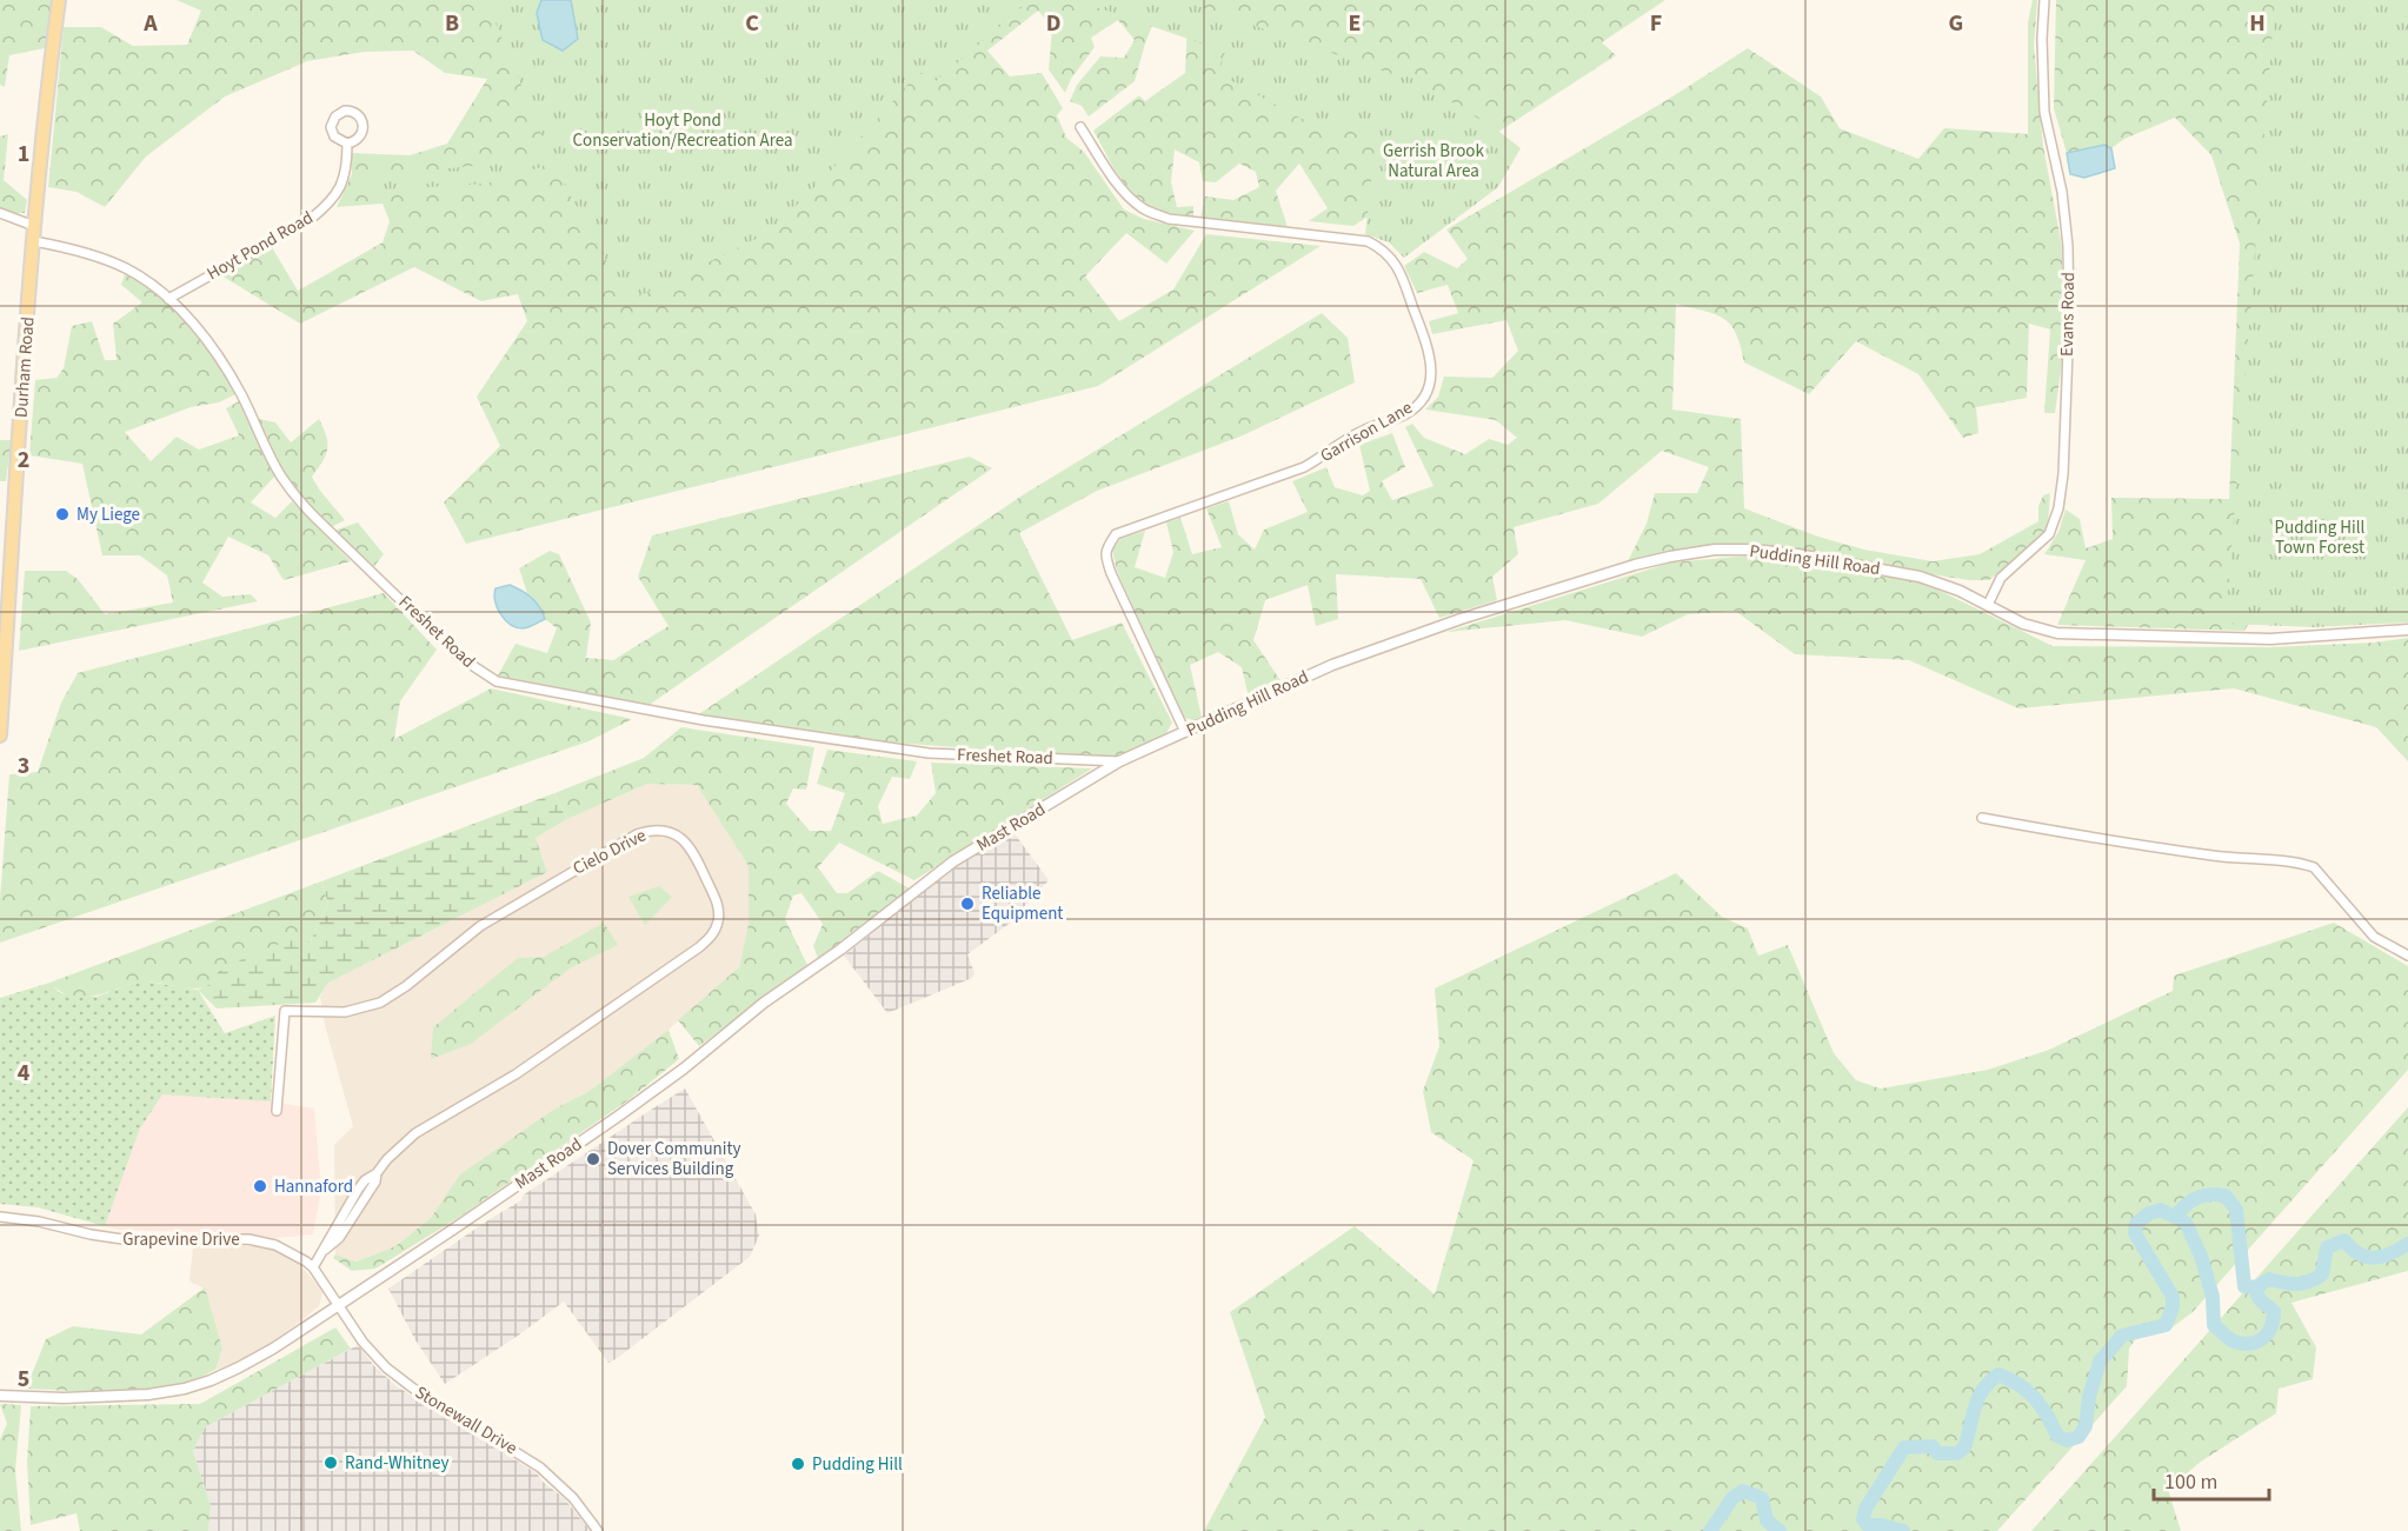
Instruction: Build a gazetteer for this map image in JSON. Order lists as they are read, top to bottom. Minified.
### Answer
{"streets":{"main road":["Durham Road"],"street":["Hoyt Pond Road","Evans Road","Garrison Lane","Pudding Hill Road","Freshet Road","Mast Road","Cielo Drive","Grapevine Drive","Stonewall Drive"]},"crossings":[["Hoyt Pond Road","Freshet Road"],["Evans Road","Pudding Hill Road"],["Durham Road","Freshet Road"],["Garrison Lane","Pudding Hill Road"],["Pudding Hill Road","Freshet Road"],["Pudding Hill Road","Mast Road"],["Freshet Road","Mast Road"],["Mast Road","Grapevine Drive"],["Mast Road","Stonewall Drive"],["Cielo Drive","Grapevine Drive"],["Grapevine Drive","Stonewall Drive"]],"parks":["Hoyt Pond Conservation/Recreation Area","Gerrish Brook Natural Area","Pudding Hill Town Forest"],"places":["My Liege","Reliable Equipment","Dover Community Services Building","Hannaford","Rand-Whitney","Pudding Hill"],"scale_bar":"100 m","grid":{"columns":["A","B","C","D","E","F","G","H"],"rows":["1","2","3","4","5"]}}
